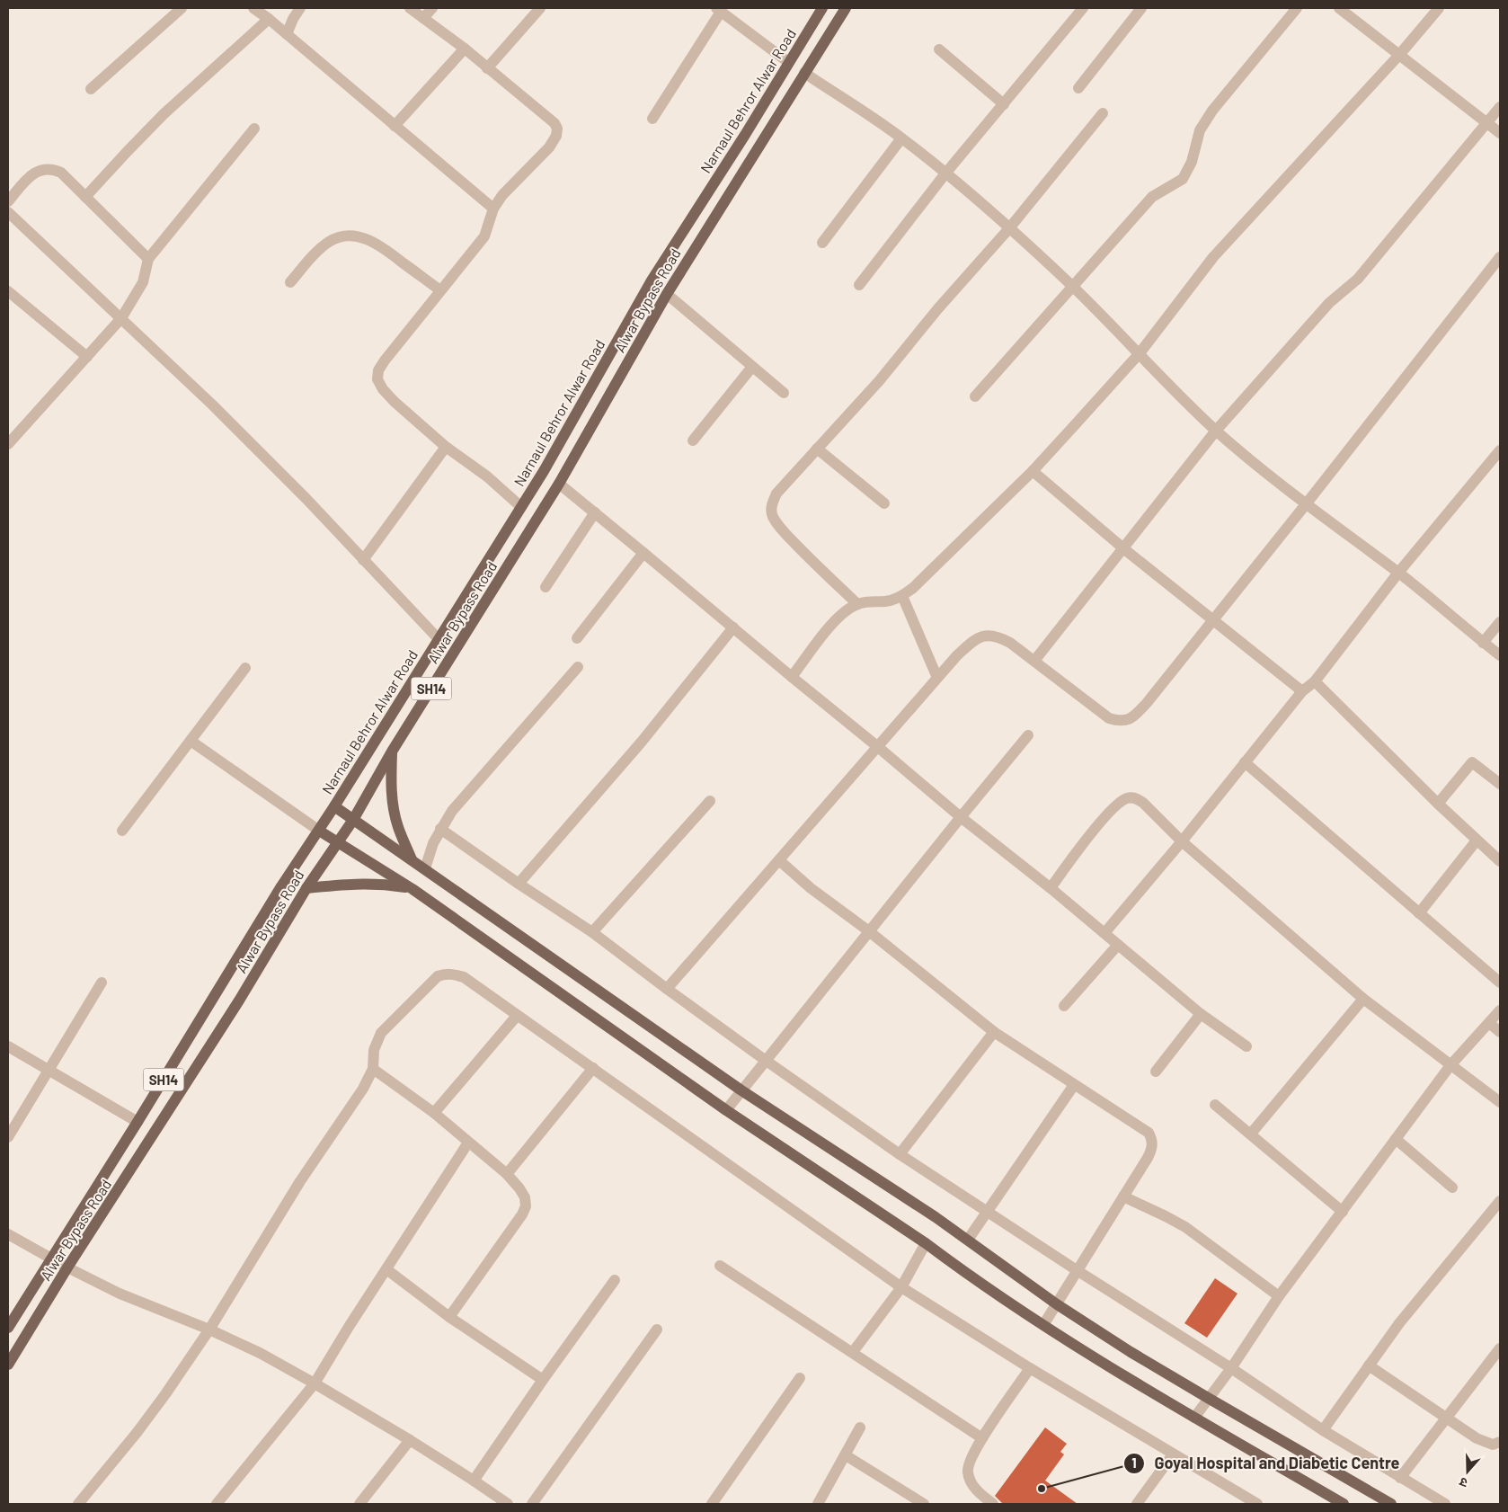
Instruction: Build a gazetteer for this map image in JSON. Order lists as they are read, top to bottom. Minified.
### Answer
{"streets":{"main road":["Narnaul Behror Alwar Road","Alwar Bypass Road","SH14"]},"crossings":[["Narnaul Behror Alwar Road","Alwar Bypass Road"]],"places":["Goyal Hospital and Diabetic Centre"],"north":"bottom"}
